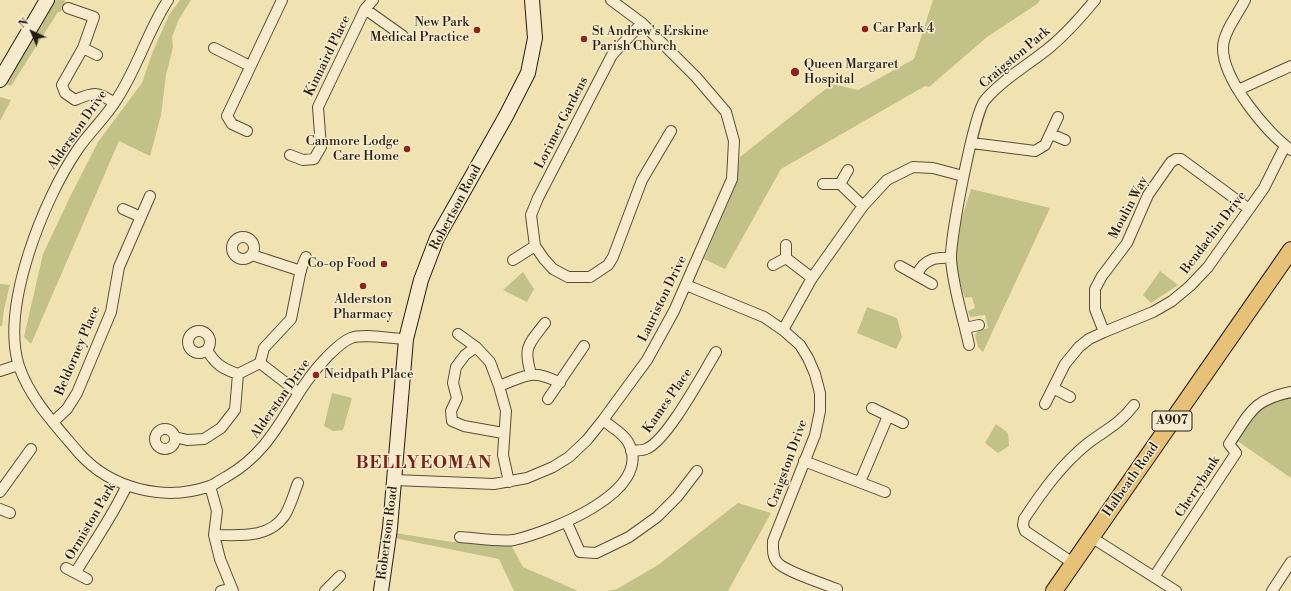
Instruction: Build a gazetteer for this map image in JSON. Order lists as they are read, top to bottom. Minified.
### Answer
{"streets":{"main road":["A907","Halbeath Road"],"street":["Kinnaird Place","Craigston Park","Lorimer Gardens","Alderston Drive","Robertson Road","Moulin Way","Bendachin Drive","Lauriston Drive","Beldorney Place","Kames Place","Craigston Drive","Cherrybank","Ormiston Park"]},"crossings":[["Lorimer Gardens","Lauriston Drive"],["Alderston Drive","Robertson Road"],["Alderston Drive","Beldorney Place"],["Alderston Drive","Ormiston Park"],["Robertson Road","Lauriston Drive"],["Moulin Way","Bendachin Drive"],["Lauriston Drive","Craigston Drive"]],"districts":["BELLYEOMAN"],"places":["Car Park 4","New Park Medical Practice","St Andrew's Erskine Parish Church","Queen Margaret Hospital","Canmore Lodge Care Home","Co-op Food","Alderston Pharmacy","Neidpath Place"],"north":"top left"}
